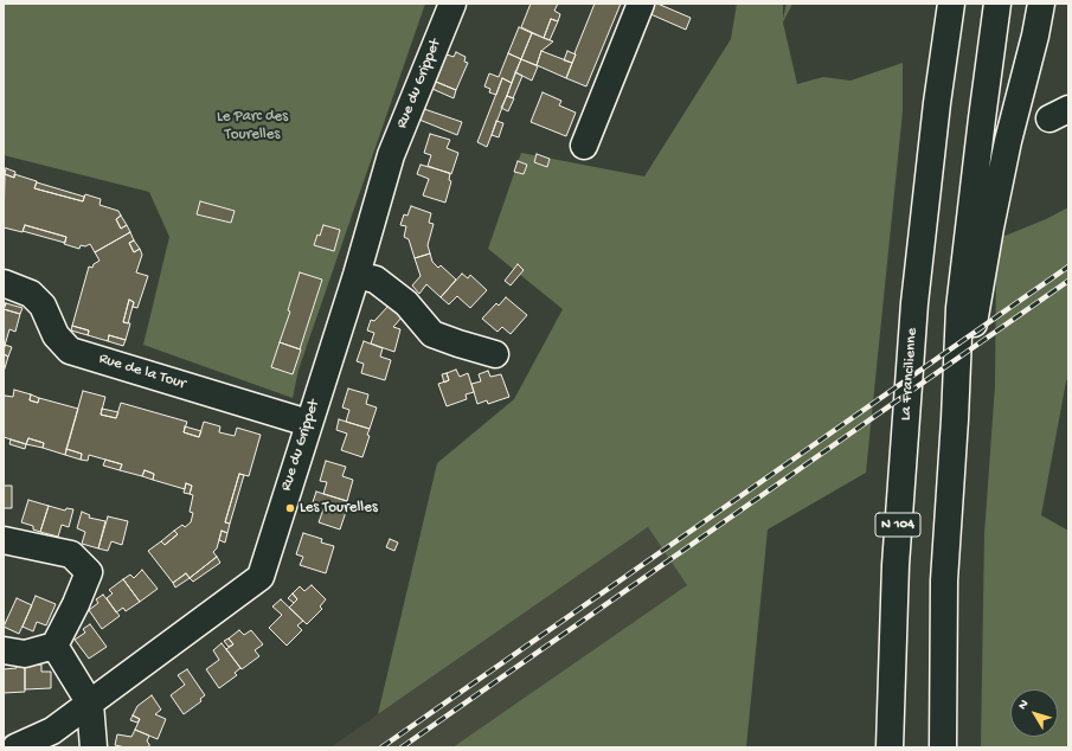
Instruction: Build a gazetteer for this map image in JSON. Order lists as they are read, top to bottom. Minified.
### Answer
{"streets":{"main road":["Rue du Grippet","Rue de la Tour","La Francilienne","N 104"]},"crossings":[["Rue du Grippet","Rue de la Tour"]],"parks":["Le Parc des Tourelles"],"places":["Les Tourelles"],"north":"top left"}
